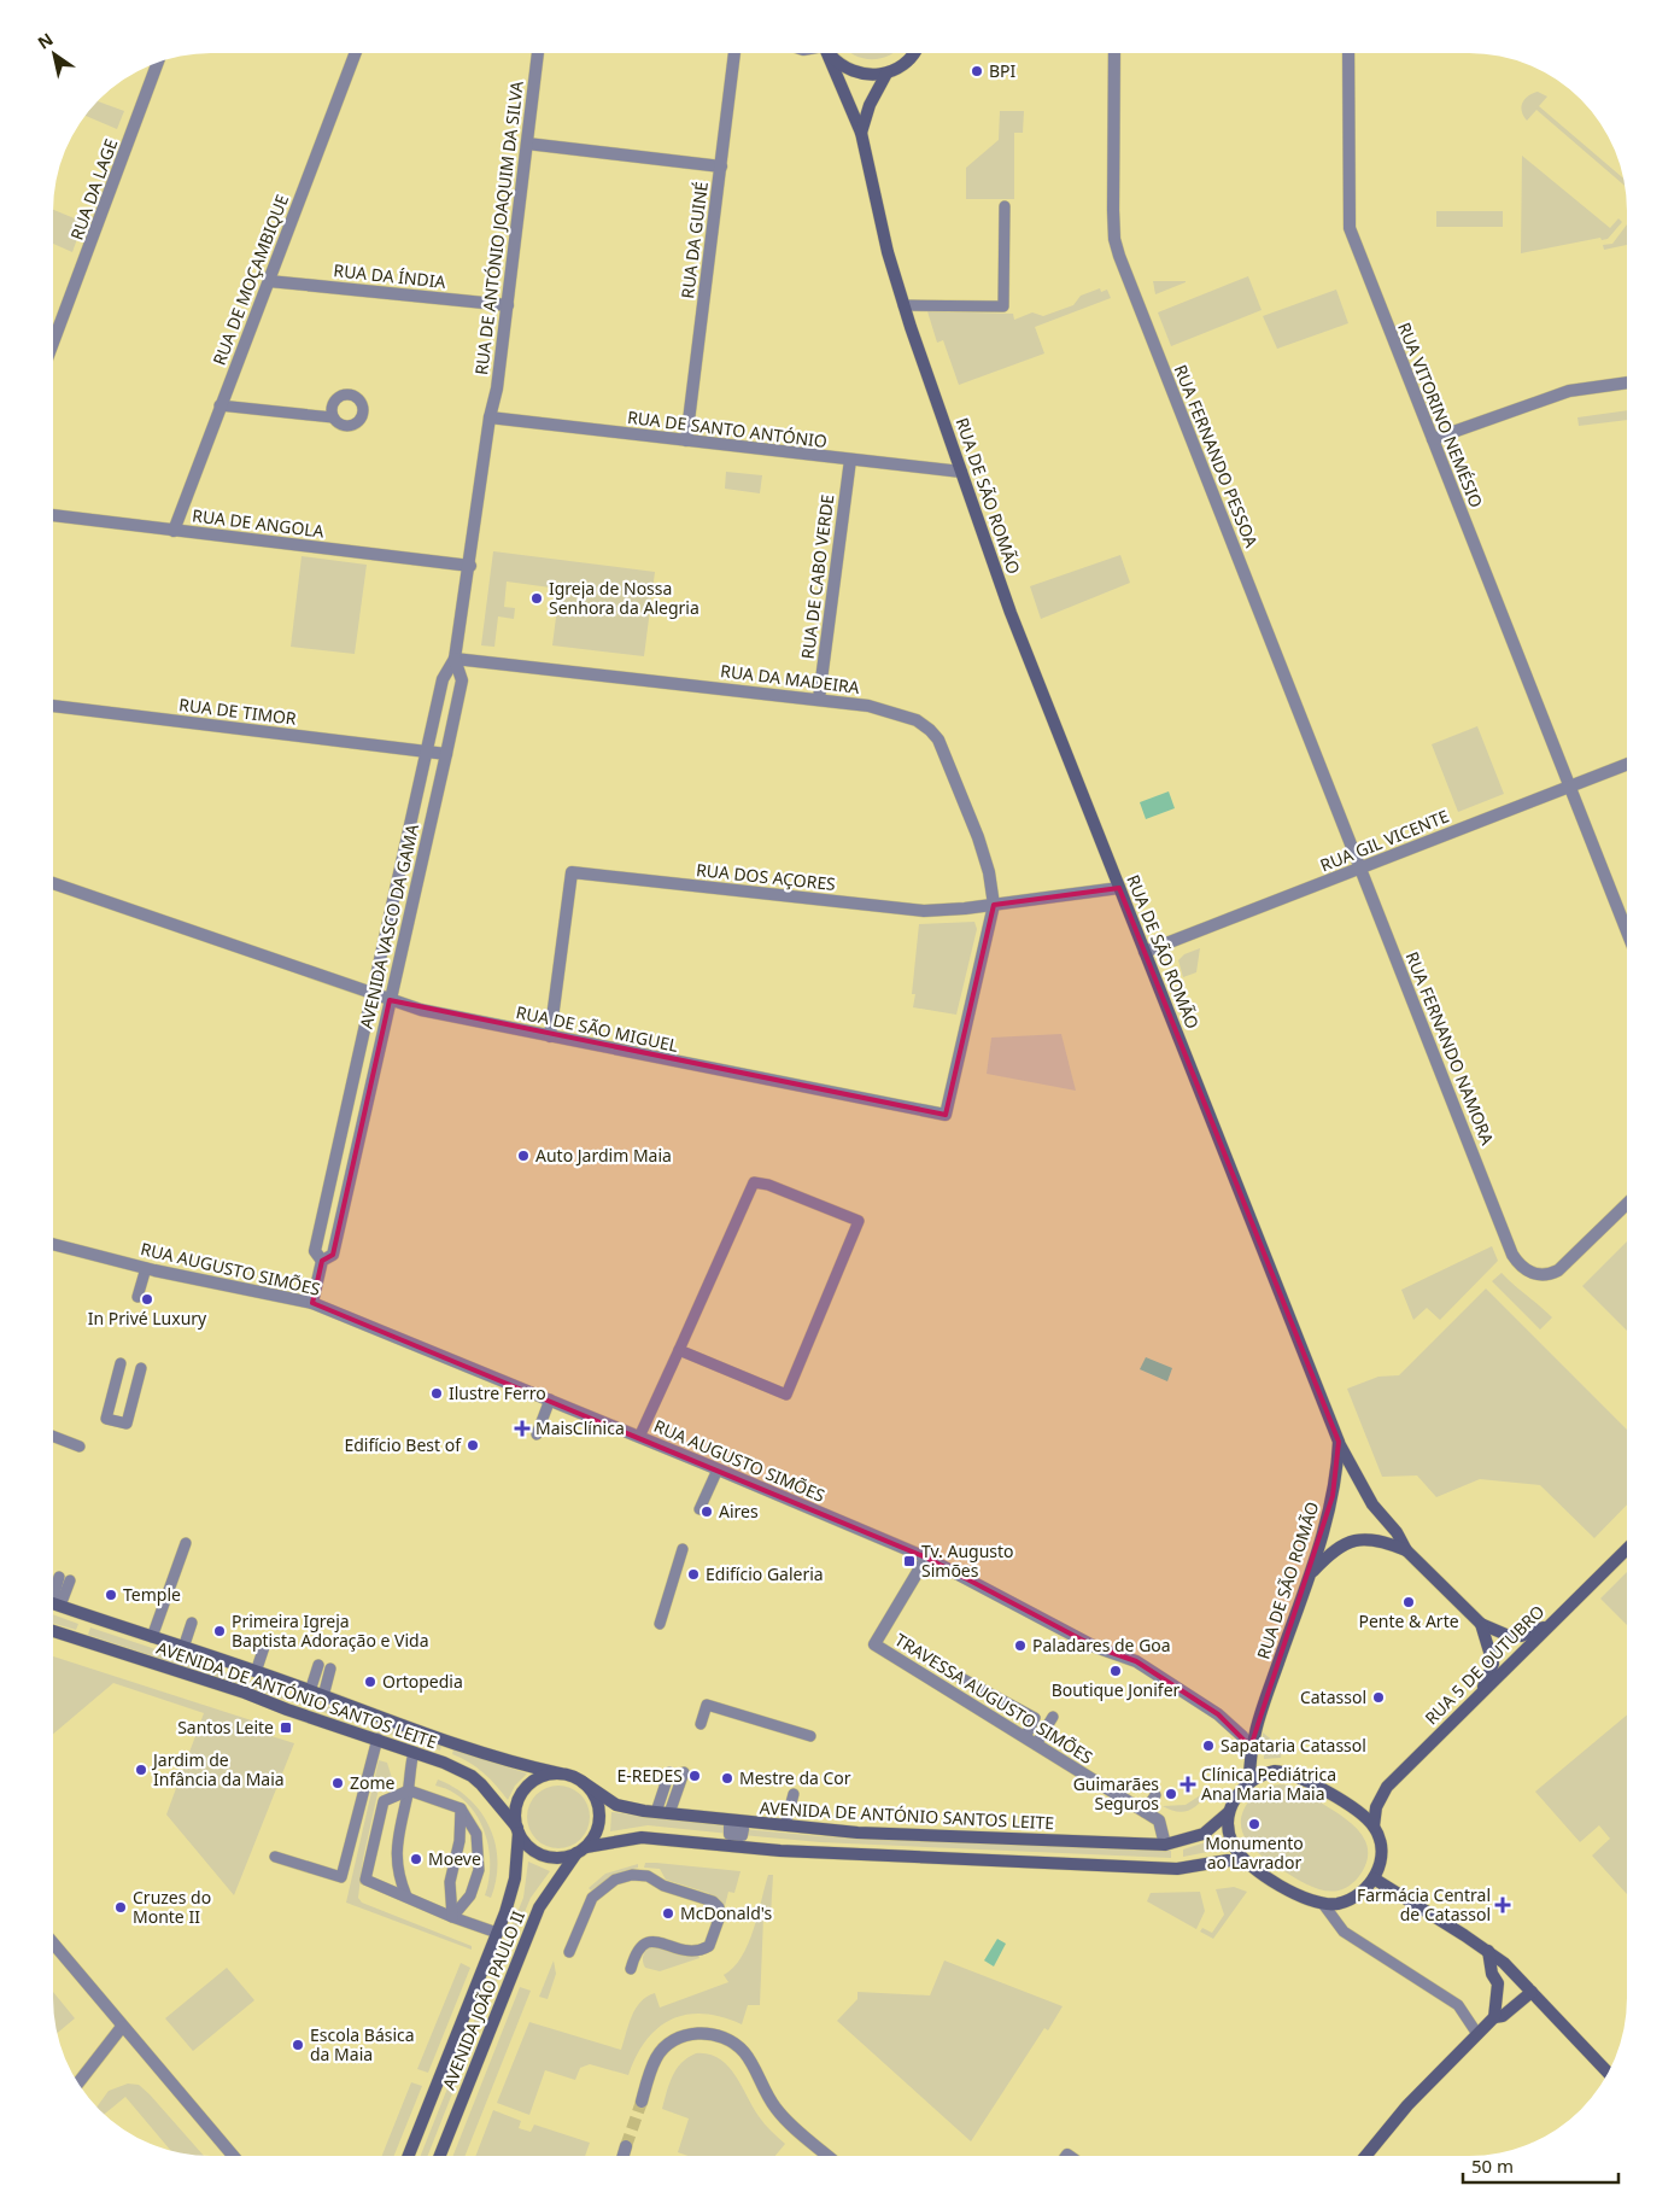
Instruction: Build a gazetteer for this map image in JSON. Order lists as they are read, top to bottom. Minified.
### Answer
{"streets":{"main road":["RUA DE SÃO ROMÃO","RUA 5 DE OUTUBRO","AVENIDA DE ANTÓNIO SANTOS LEITE","AVENIDA JOÃO PAULO II"],"street":["RUA DA LAGE","RUA DE ANTÓNIO JOAQUIM DA SILVA","RUA DA GUINÉ","RUA DA ÍNDIA","RUA DE MOÇAMBIQUE","RUA VITORINO NEMÉSIO","RUA DE SANTO ANTÓNIO","RUA FERNANDO PESSOA","RUA DE ANGOLA","RUA DE CABO VERDE","RUA DA MADEIRA","RUA DE TIMOR","RUA GIL VICENTE","RUA DOS AÇORES","AVENIDA VASCO DA GAMA","RUA DE SÃO MIGUEL","RUA FERNANDO NAMORA","RUA AUGUSTO SIMÕES","TRAVESSA AUGUSTO SIMÕES"]},"crossings":[["RUA DE ANTÓNIO JOAQUIM DA SILVA","RUA DA ÍNDIA"],["RUA DE ANTÓNIO JOAQUIM DA SILVA","RUA DE SANTO ANTÓNIO"],["RUA DE ANTÓNIO JOAQUIM DA SILVA","AVENIDA VASCO DA GAMA"],["RUA DA GUINÉ","RUA DE SANTO ANTÓNIO"],["RUA DA ÍNDIA","RUA DE MOÇAMBIQUE"],["RUA DE MOÇAMBIQUE","RUA DE ANGOLA"],["RUA VITORINO NEMÉSIO","RUA GIL VICENTE"],["RUA DE SANTO ANTÓNIO","RUA DE SÃO ROMÃO"],["RUA DE SANTO ANTÓNIO","RUA DE CABO VERDE"],["RUA DE SANTO ANTÓNIO","AVENIDA VASCO DA GAMA"],["RUA FERNANDO PESSOA","RUA GIL VICENTE"],["RUA FERNANDO PESSOA","RUA FERNANDO NAMORA"],["RUA DE SÃO ROMÃO","RUA GIL VICENTE"],["RUA DE SÃO ROMÃO","RUA DOS AÇORES"],["RUA DE SÃO ROMÃO","RUA AUGUSTO SIMÕES"],["RUA DE SÃO ROMÃO","RUA 5 DE OUTUBRO"],["RUA DE SÃO ROMÃO","AVENIDA DE ANTÓNIO SANTOS LEITE"],["RUA DE ANGOLA","AVENIDA VASCO DA GAMA"],["RUA DE CABO VERDE","RUA DA MADEIRA"],["RUA DA MADEIRA","RUA DOS AÇORES"],["RUA DA MADEIRA","AVENIDA VASCO DA GAMA"],["RUA DA MADEIRA","RUA DE SÃO MIGUEL"],["RUA DE TIMOR","AVENIDA VASCO DA GAMA"],["RUA GIL VICENTE","RUA FERNANDO NAMORA"],["RUA DOS AÇORES","RUA DE SÃO MIGUEL"],["AVENIDA VASCO DA GAMA","RUA DE SÃO MIGUEL"],["AVENIDA VASCO DA GAMA","RUA AUGUSTO SIMÕES"],["RUA AUGUSTO SIMÕES","TRAVESSA AUGUSTO SIMÕES"],["RUA 5 DE OUTUBRO","AVENIDA DE ANTÓNIO SANTOS LEITE"],["AVENIDA DE ANTÓNIO SANTOS LEITE","TRAVESSA AUGUSTO SIMÕES"],["AVENIDA DE ANTÓNIO SANTOS LEITE","AVENIDA JOÃO PAULO II"]],"places":{"other":["BPI","Igreja de Nossa Senhora da Alegria","Auto Jardim Maia","In Privé Luxury","Ilustre Ferro","Edifício Best of","Aires","Edifício Galeria","Temple","Pente & Arte","Primeira Igreja Baptista Adoração e Vida","Paladares de Goa","Boutique Jonifer","Ortopedia","Catassol","Sapataria Catassol","Jardim de Infância da Maia","E-REDES","Mestre da Cor","Zome","Guimarães Seguros","Monumento ao Lavrador","Moeve","Cruzes do Monte II","McDonald's","Escola Básica da Maia"],"health":["MaisClínica","Clínica Pediátrica Ana Maria Maia","Farmácia Central de Catassol"],"transit":["Tv. Augusto Simões","Santos Leite"]},"scale_bar":"50 m","north":"top left"}
